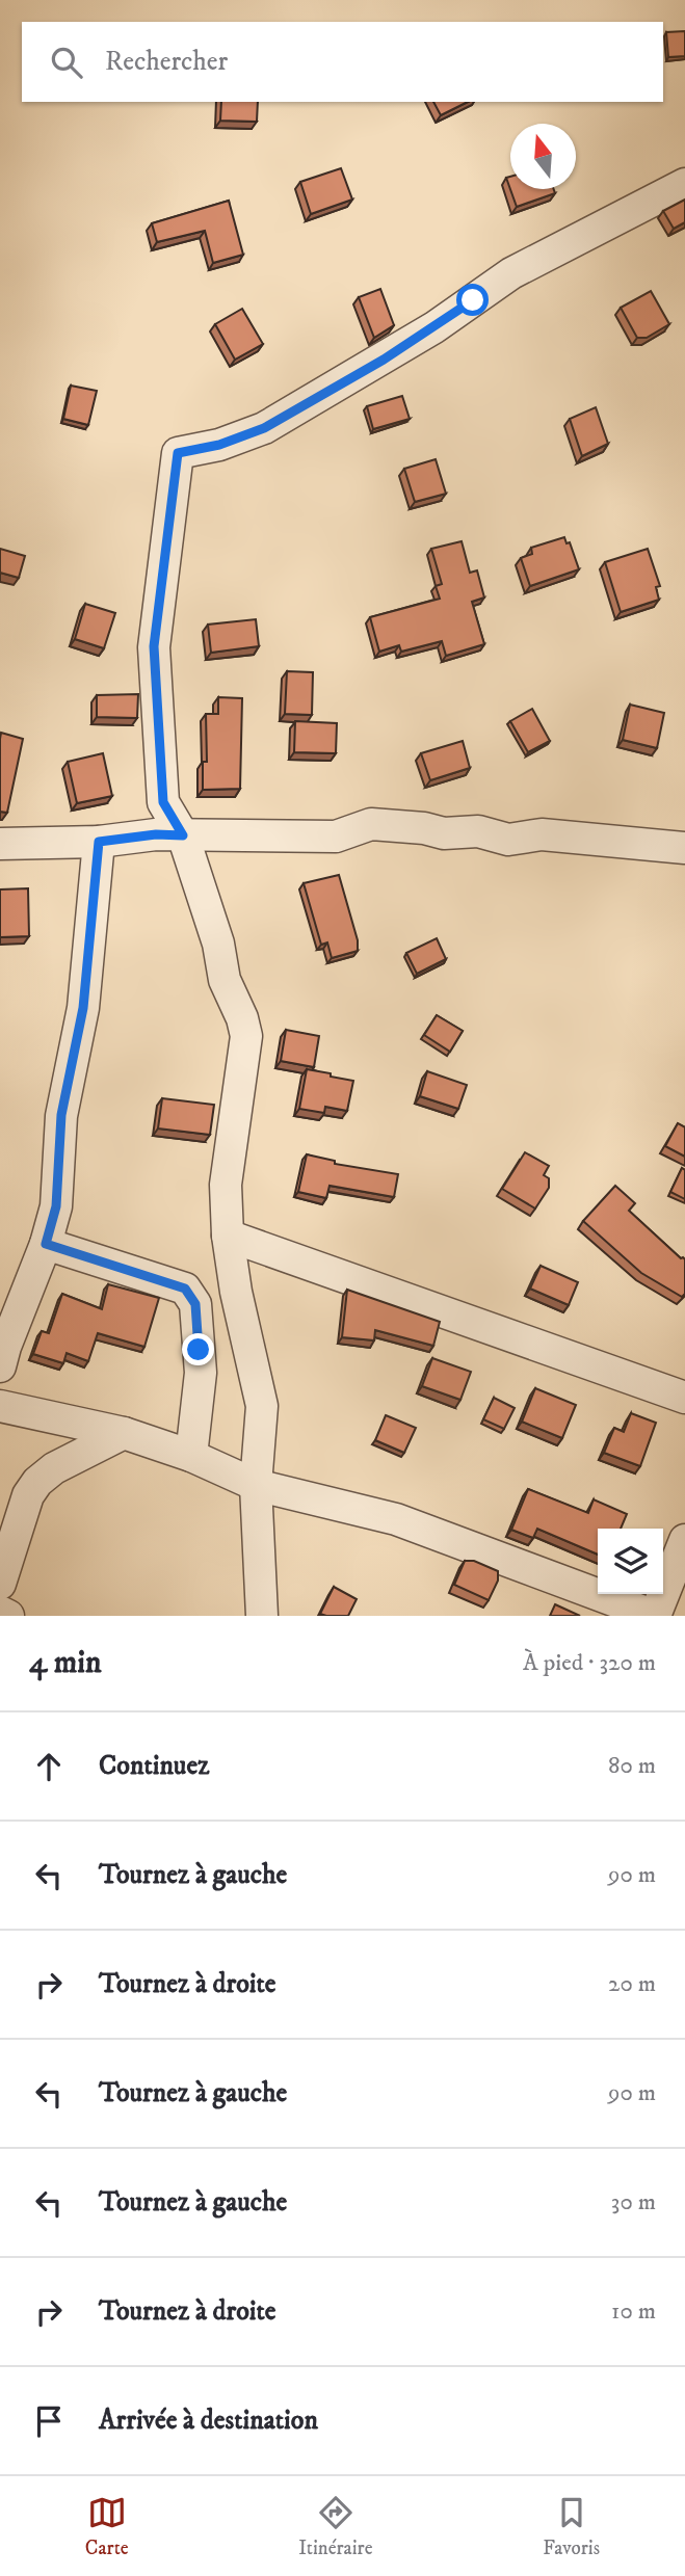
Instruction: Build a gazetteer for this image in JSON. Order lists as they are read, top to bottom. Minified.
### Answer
{"north":"top","page":{"search":"Rechercher","heading":["4 min","À pied · 320 m"],"list":[["Continuez","80 m"],["Tournez à gauche","90 m"],["Tournez à droite","20 m"],["Tournez à gauche","90 m"],["Tournez à gauche","30 m"],["Tournez à droite","10 m"],"Arrivée à destination"],"nav":["Carte","Itinéraire","Favoris"]}}
